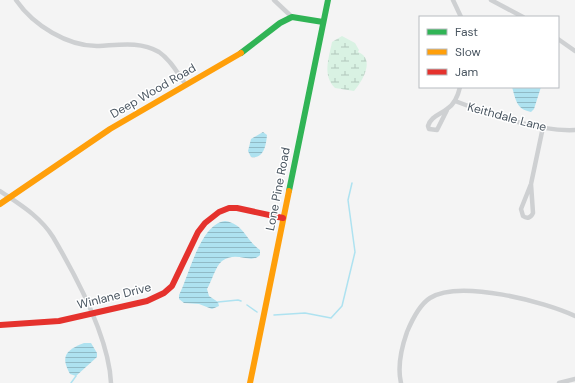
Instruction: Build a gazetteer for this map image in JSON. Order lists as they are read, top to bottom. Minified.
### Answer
{"streets":{"street":["Deep Wood Road","Keithdale Lane","Lone Pine Road","Winlane Drive"]},"crossings":[["Lone Pine Road","Winlane Drive"]],"legend":["Fast","Slow","Jam"]}
